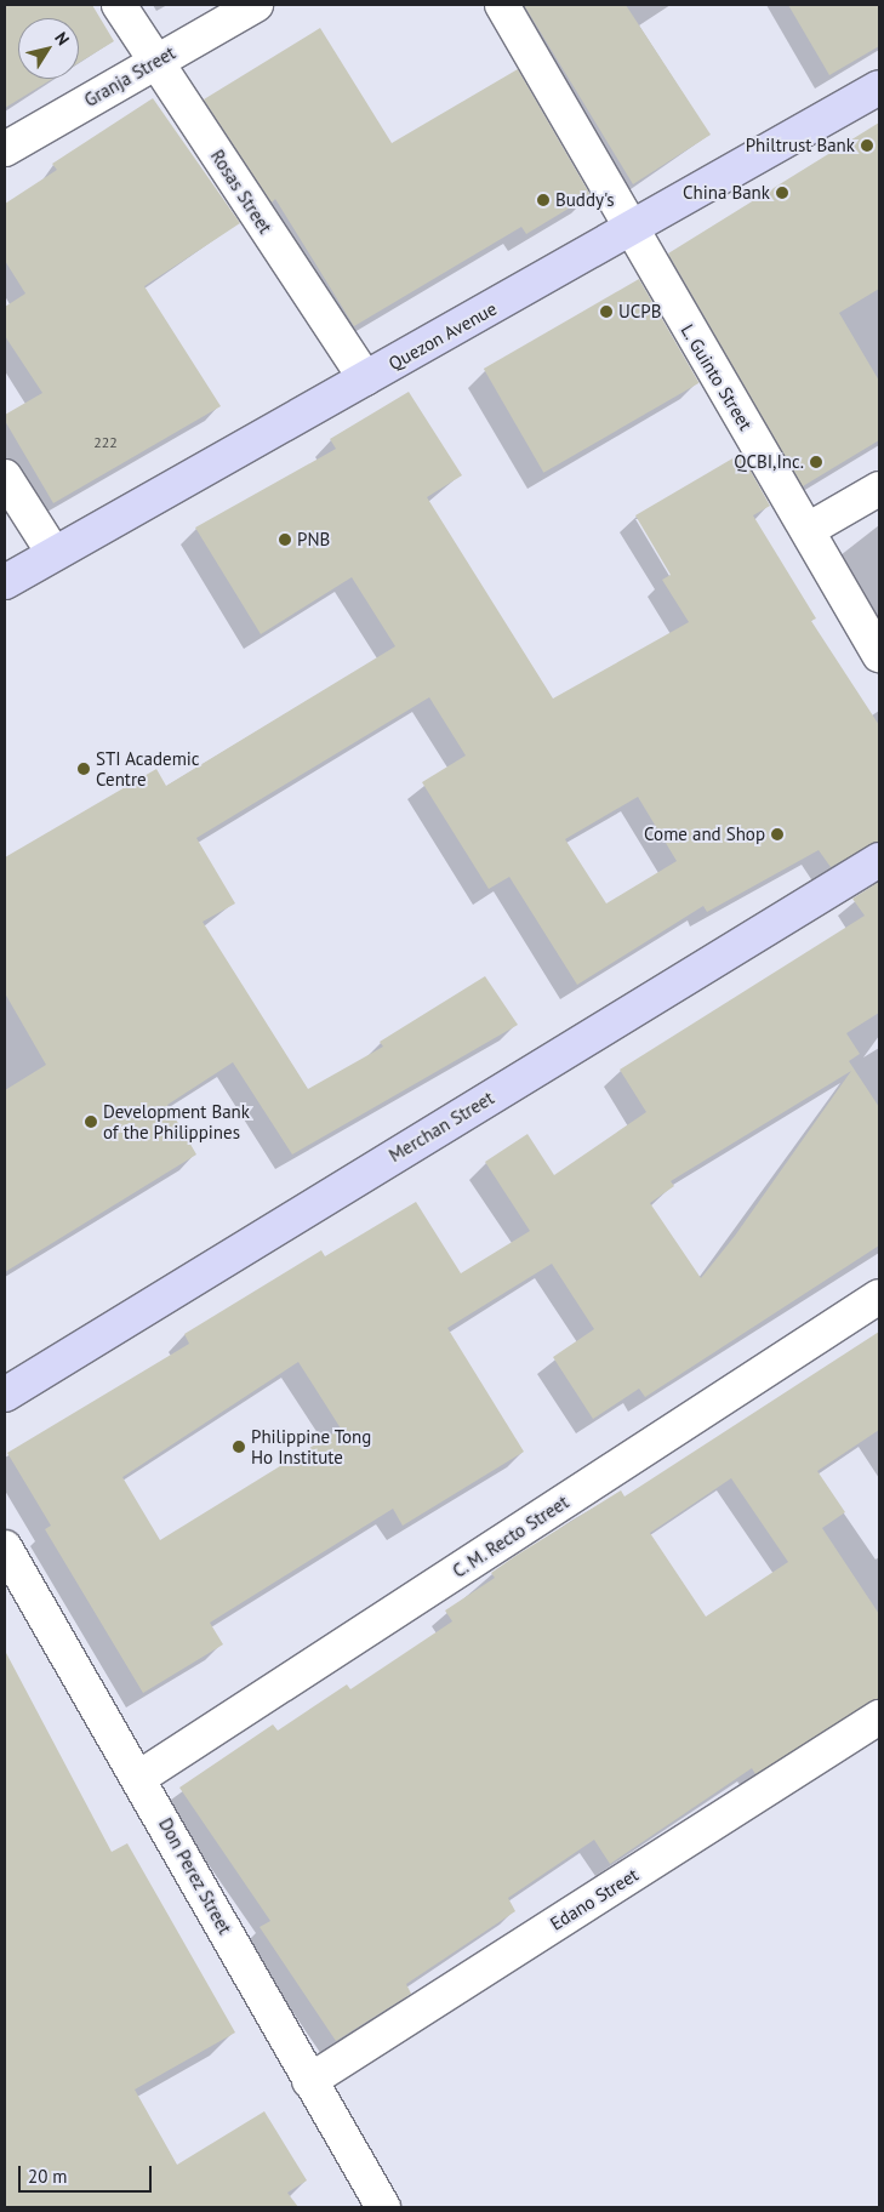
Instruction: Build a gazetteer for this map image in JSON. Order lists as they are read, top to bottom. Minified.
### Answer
{"streets":{"main road":["Quezon Avenue","Merchan Street"],"street":["Granja Street","Rosas Street","L. Guinto Street","C. M. Recto Street","Don Perez Street","Edano Street"]},"crossings":[["Granja Street","Rosas Street"],["Rosas Street","Quezon Avenue"],["Quezon Avenue","L. Guinto Street"],["C. M. Recto Street","Don Perez Street"],["Don Perez Street","Edano Street"]],"places":["Philtrust Bank","China Bank","Buddy's","UCPB","QCBI,Inc.","PNB","STI Academic Centre","Come and Shop","Development Bank of the Philippines","Philippine Tong Ho Institute"],"house_numbers":["222"],"scale_bar":"20 m","north":"top right"}
